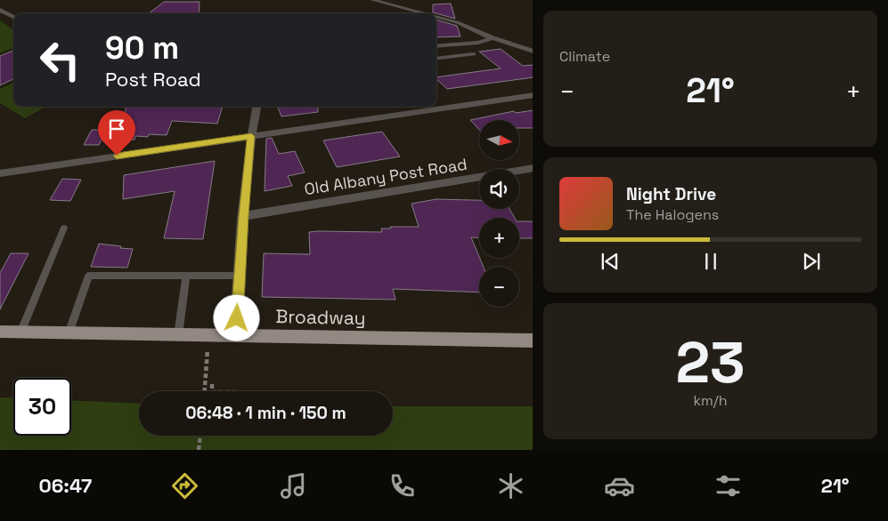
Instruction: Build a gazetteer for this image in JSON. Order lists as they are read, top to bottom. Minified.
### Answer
{"streets":{"main road":["Broadway"],"street":["Old Albany Post Road"]},"north":"right","page":{"tile":["Climate",["23","km/h"]],"turn":["90 m","Post Road"],"heat":["−","21°","+"],"map_buttons":["+","−"],"song":["Night Drive","The Halogens"],"limit":"30","trip":"06:48 · 1 min · 150 m","tabs":["06:47","21°"]}}
